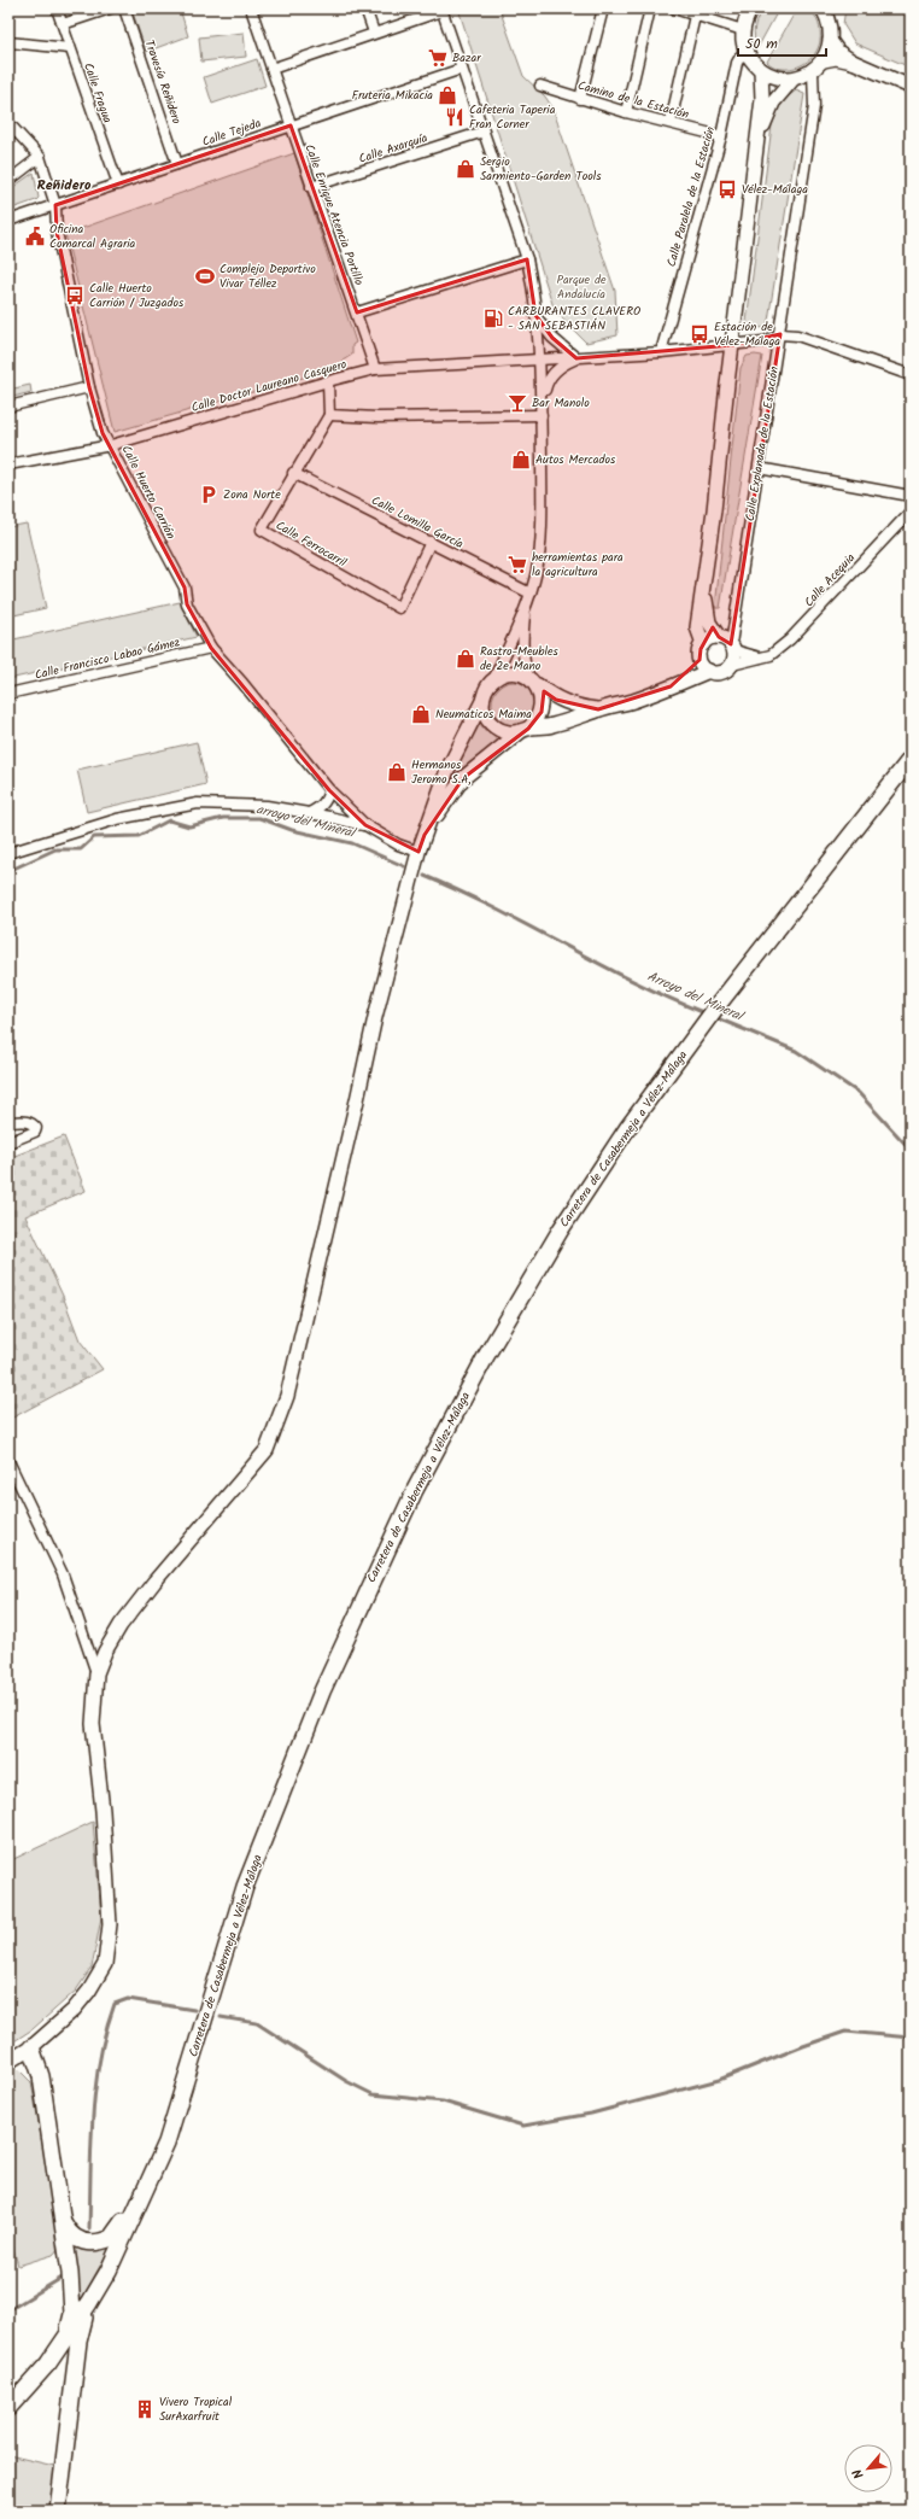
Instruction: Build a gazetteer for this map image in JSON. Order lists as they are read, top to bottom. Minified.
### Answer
{"streets":{"main road":["Carretera de Casabermeja a Vélez-Málaga"],"street":["Travesía Reñidero","Calle Fragua","Camino de la Estación","Calle Tejeda","Calle Axarquía","Calle Paralela de la Estación","Calle Enrique Atencia Portillo","Calle Doctor Laureano Casquero","Calle Explanada de la Estación","Calle Huerto Carrión","Calle Lomilla García","Calle Ferrocarril","Calle Acequia","Calle Francisco Labao Gámez"]},"crossings":[["Travesía Reñidero","Calle Tejeda"],["Calle Fragua","Calle Tejeda"],["Camino de la Estación","Calle Paralela de la Estación"],["Calle Tejeda","Calle Enrique Atencia Portillo"],["Calle Tejeda","Calle Huerto Carrión"],["Calle Axarquía","Calle Enrique Atencia Portillo"],["Calle Paralela de la Estación","Calle Doctor Laureano Casquero"],["Calle Enrique Atencia Portillo","Calle Doctor Laureano Casquero"],["Calle Doctor Laureano Casquero","Calle Explanada de la Estación"],["Calle Doctor Laureano Casquero","Calle Huerto Carrión"],["Calle Explanada de la Estación","Calle Acequia"],["Calle Huerto Carrión","Calle Francisco Labao Gámez"],["Calle Lomilla García","Calle Ferrocarril"]],"districts":["Reñidero"],"water":["arroyo del Mineral","Arroyo del Mineral"],"parks":["Parque de Andalucía"],"places":{"supermarket":["Bazar","herramientas para la agricultura"],"shop":["Fruteria Mikacia","Sergio Sarmiento-Garden Tools","Autos Mercados","Rastro-Meubles de 2e Mano","Neumaticos Maima","Hermanos Jeromo S.A,"],"restaurant":["Cafeteria Taperia Fran Corner"],"bus stop":["Vélez-Málaga","Calle Huerto Carrión / Juzgados","Estación de Vélez-Málaga"],"public building":["Oficina Comarcal Agraria"],"sports":["Complejo Deportivo Vivar Téllez"],"fuel station":["CARBURANTES CLAVERO - SAN SEBASTIÁN"],"bar":["Bar Manolo"],"parking":["Zona Norte"],"building":["Vivero Tropical SurAxarfruit"]},"scale_bar":"50 m","north":"bottom left"}
